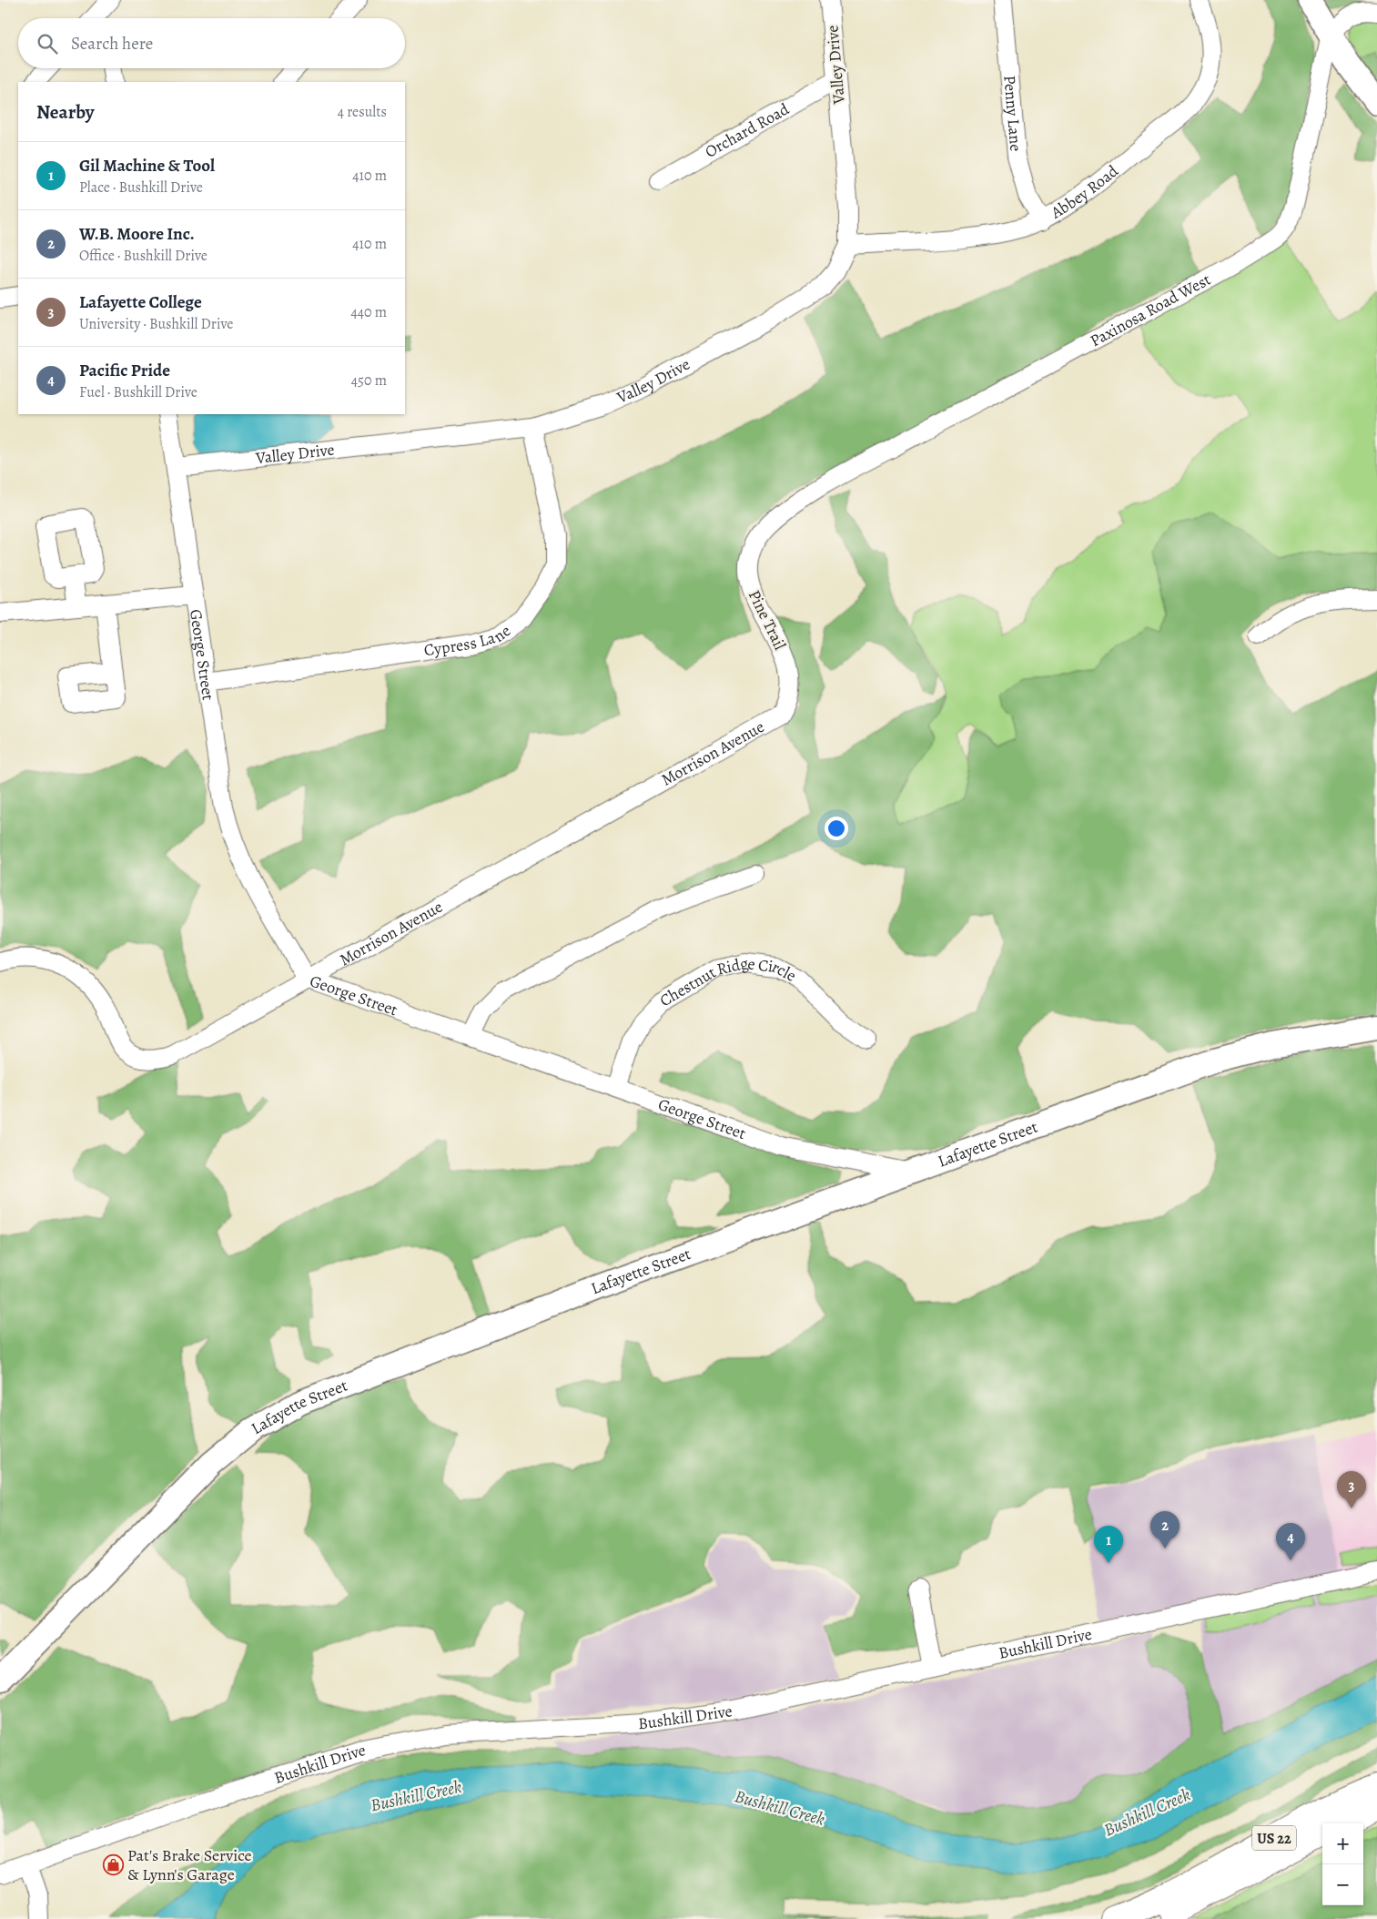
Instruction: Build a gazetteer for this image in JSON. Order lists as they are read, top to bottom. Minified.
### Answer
{"streets":{"highway":["US 22"],"main road":["Lafayette Street"],"street":["Valley Drive","Penny Lane","Orchard Road","Abbey Road","Paxinosa Road West","Pine Trail","Cypress Lane","George Street","Morrison Avenue","Chestnut Ridge Circle","Bushkill Drive"]},"crossings":[["Valley Drive","Orchard Road"],["Valley Drive","Abbey Road"],["Valley Drive","Cypress Lane"],["Valley Drive","George Street"],["Penny Lane","Abbey Road"],["Paxinosa Road West","Pine Trail"],["Pine Trail","Morrison Avenue"],["Cypress Lane","George Street"],["George Street","Morrison Avenue"],["George Street","Chestnut Ridge Circle"],["George Street","Lafayette Street"]],"water":["Bushkill Creek"],"places":{"shop":["Pat's Brake Service & Lynn's Garage"]},"page":{"search":"Search here","heading":["Nearby","4 results"],"list":[{"mark":"1","name":"Gil Machine & Tool","note":"Place · Bushkill Drive","value":"410 m"},{"mark":"2","name":"W.B. Moore Inc.","note":"Office · Bushkill Drive","value":"410 m"},{"mark":"3","name":"Lafayette College","note":"University · Bushkill Drive","value":"440 m"},{"mark":"4","name":"Pacific Pride","note":"Fuel · Bushkill Drive","value":"450 m"}],"pins":["3","2","4","1"],"map_buttons":["+","−"]}}
